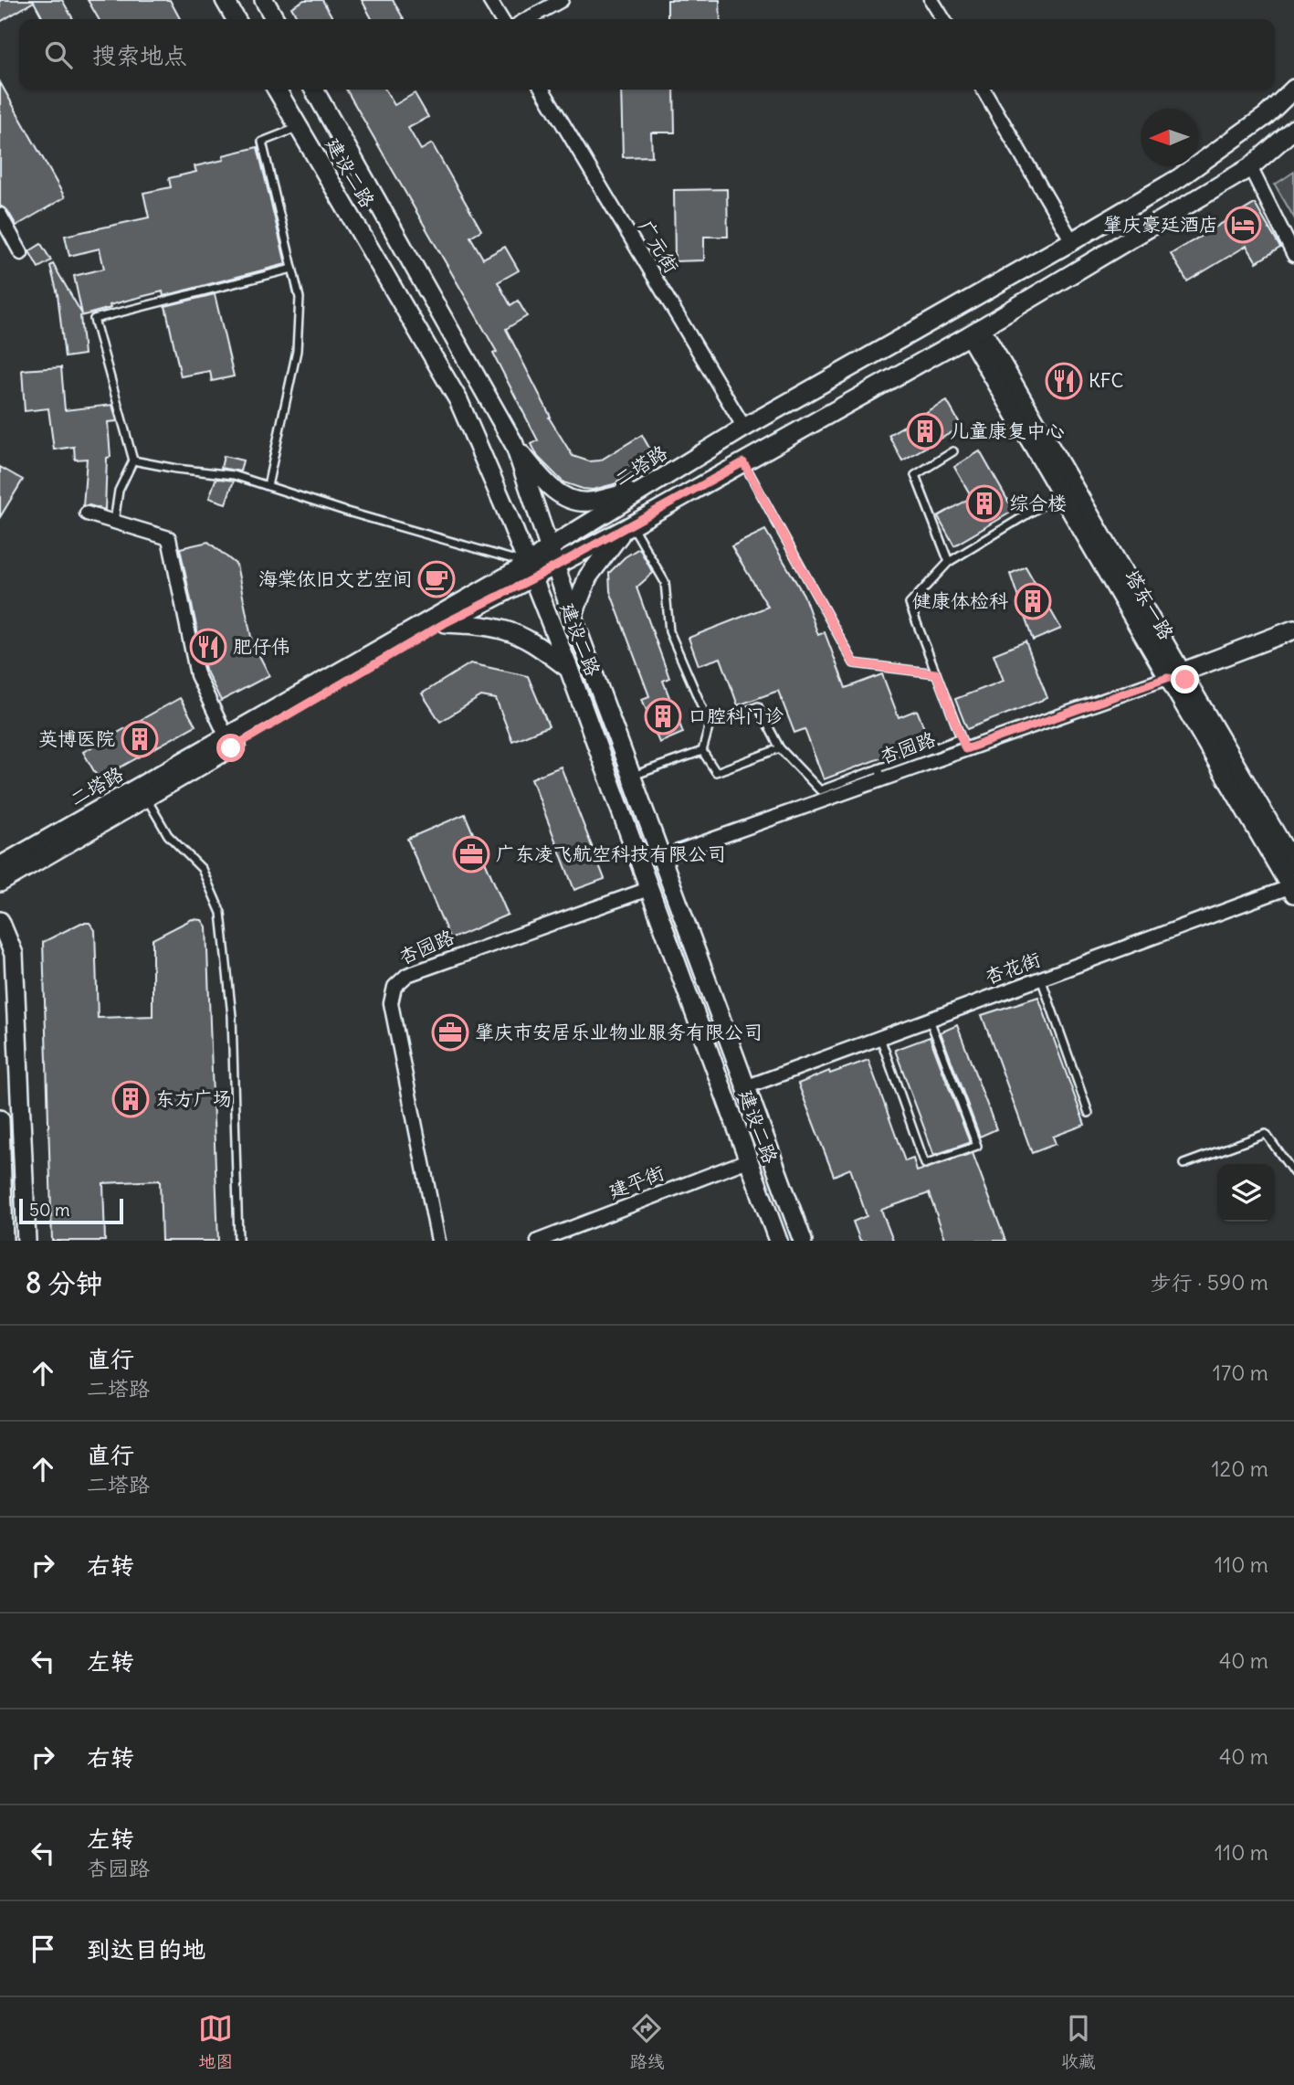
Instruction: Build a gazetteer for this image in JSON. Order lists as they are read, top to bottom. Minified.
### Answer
{"streets":{"main road":["建设二路","二塔路","塔东一路","杏园路"],"street":["广元街","杏花街","建平街"]},"crossings":[["建设二路","二塔路"],["建设二路","杏园路"],["建设二路","杏花街"],["建设二路","建平街"],["广元街","二塔路"],["塔东一路","杏园路"],["塔东一路","杏花街"]],"places":{"hotel":["肇庆豪廷酒店"],"restaurant":["KFC","肥仔伟"],"building":["儿童康复中心","综合楼","健康体检科","口腔科门诊","英博医院","东方广场"],"cafe":["海棠依旧文艺空间"],"office":["广东凌飞航空科技有限公司","肇庆市安居乐业物业服务有限公司"]},"scale_bar":"50 m","north":"left","page":{"search":"搜索地点","scale":"50 m","heading":["8 分钟","步行 · 590 m"],"list":[["直行","二塔路","170 m"],["直行","二塔路","120 m"],["右转","110 m"],["左转","40 m"],["右转","40 m"],["左转","杏园路","110 m"],"到达目的地"],"nav":["地图","路线","收藏"]}}
